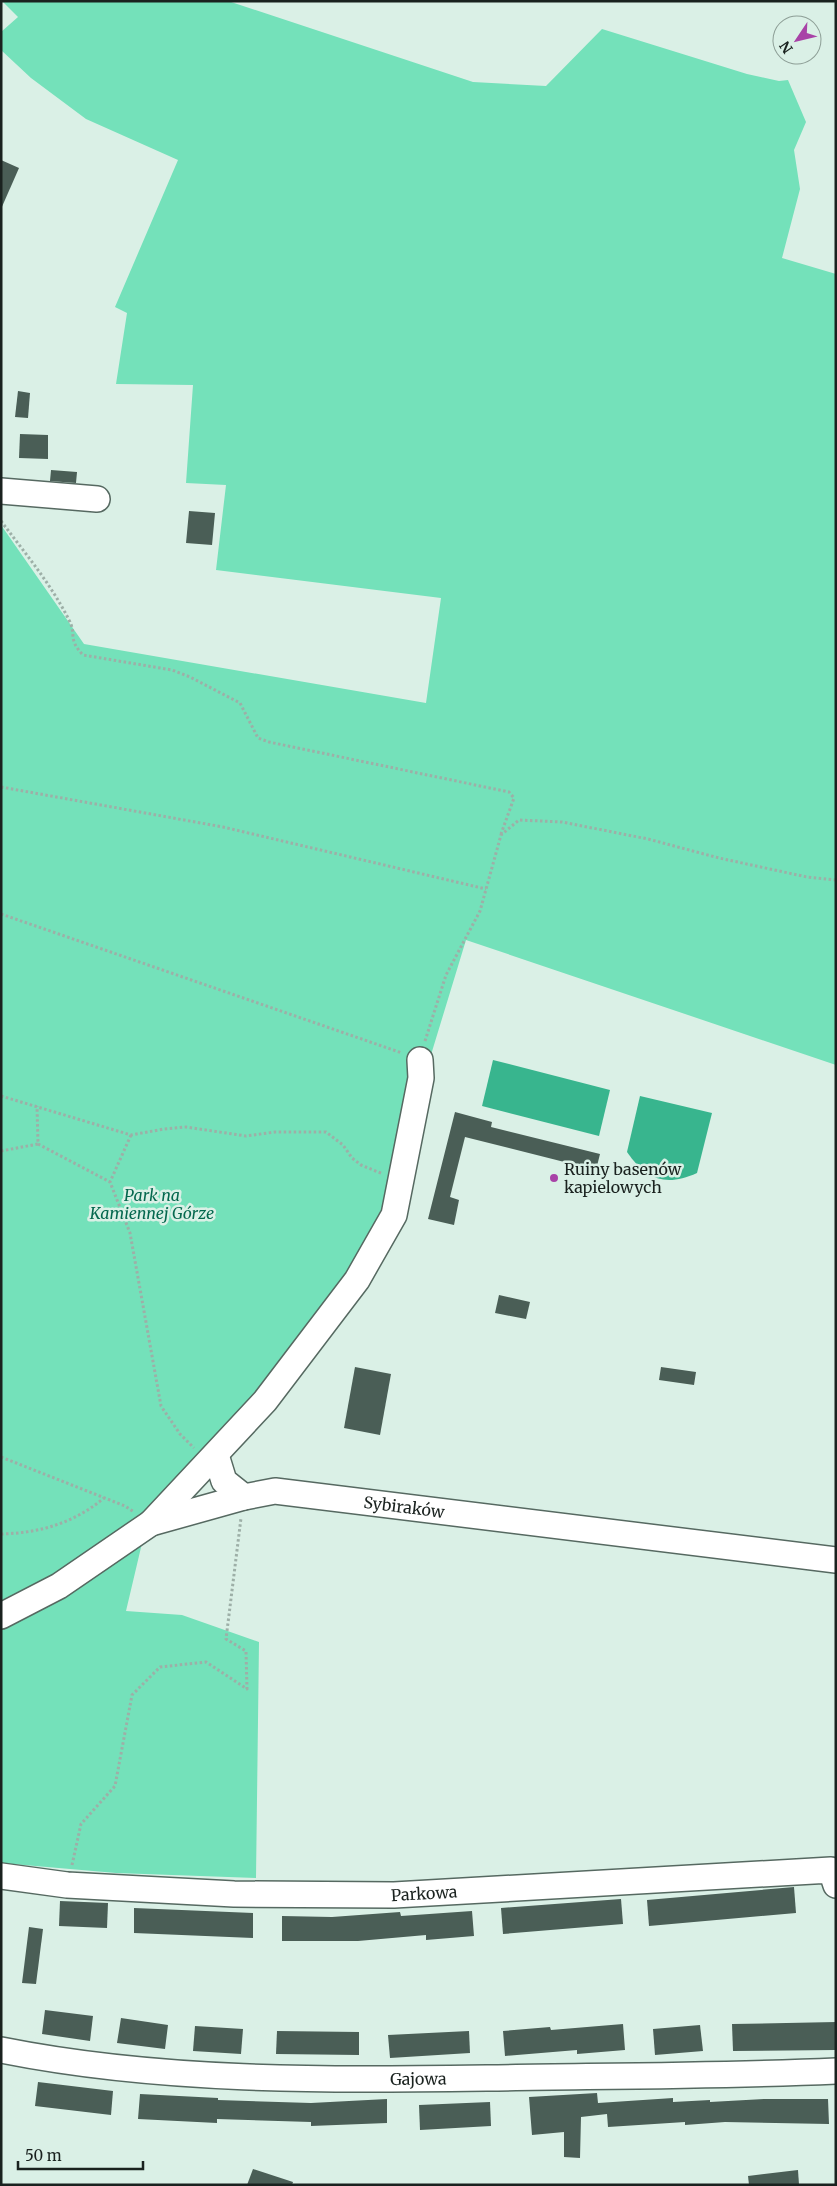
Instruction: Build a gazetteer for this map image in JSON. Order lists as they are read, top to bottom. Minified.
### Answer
{"streets":{"street":["Sybiraków","Parkowa","Gajowa"]},"parks":["Park na Kamiennej Górze"],"places":["Ruiny basenów kapielowych"],"scale_bar":"50 m","north":"bottom left"}
